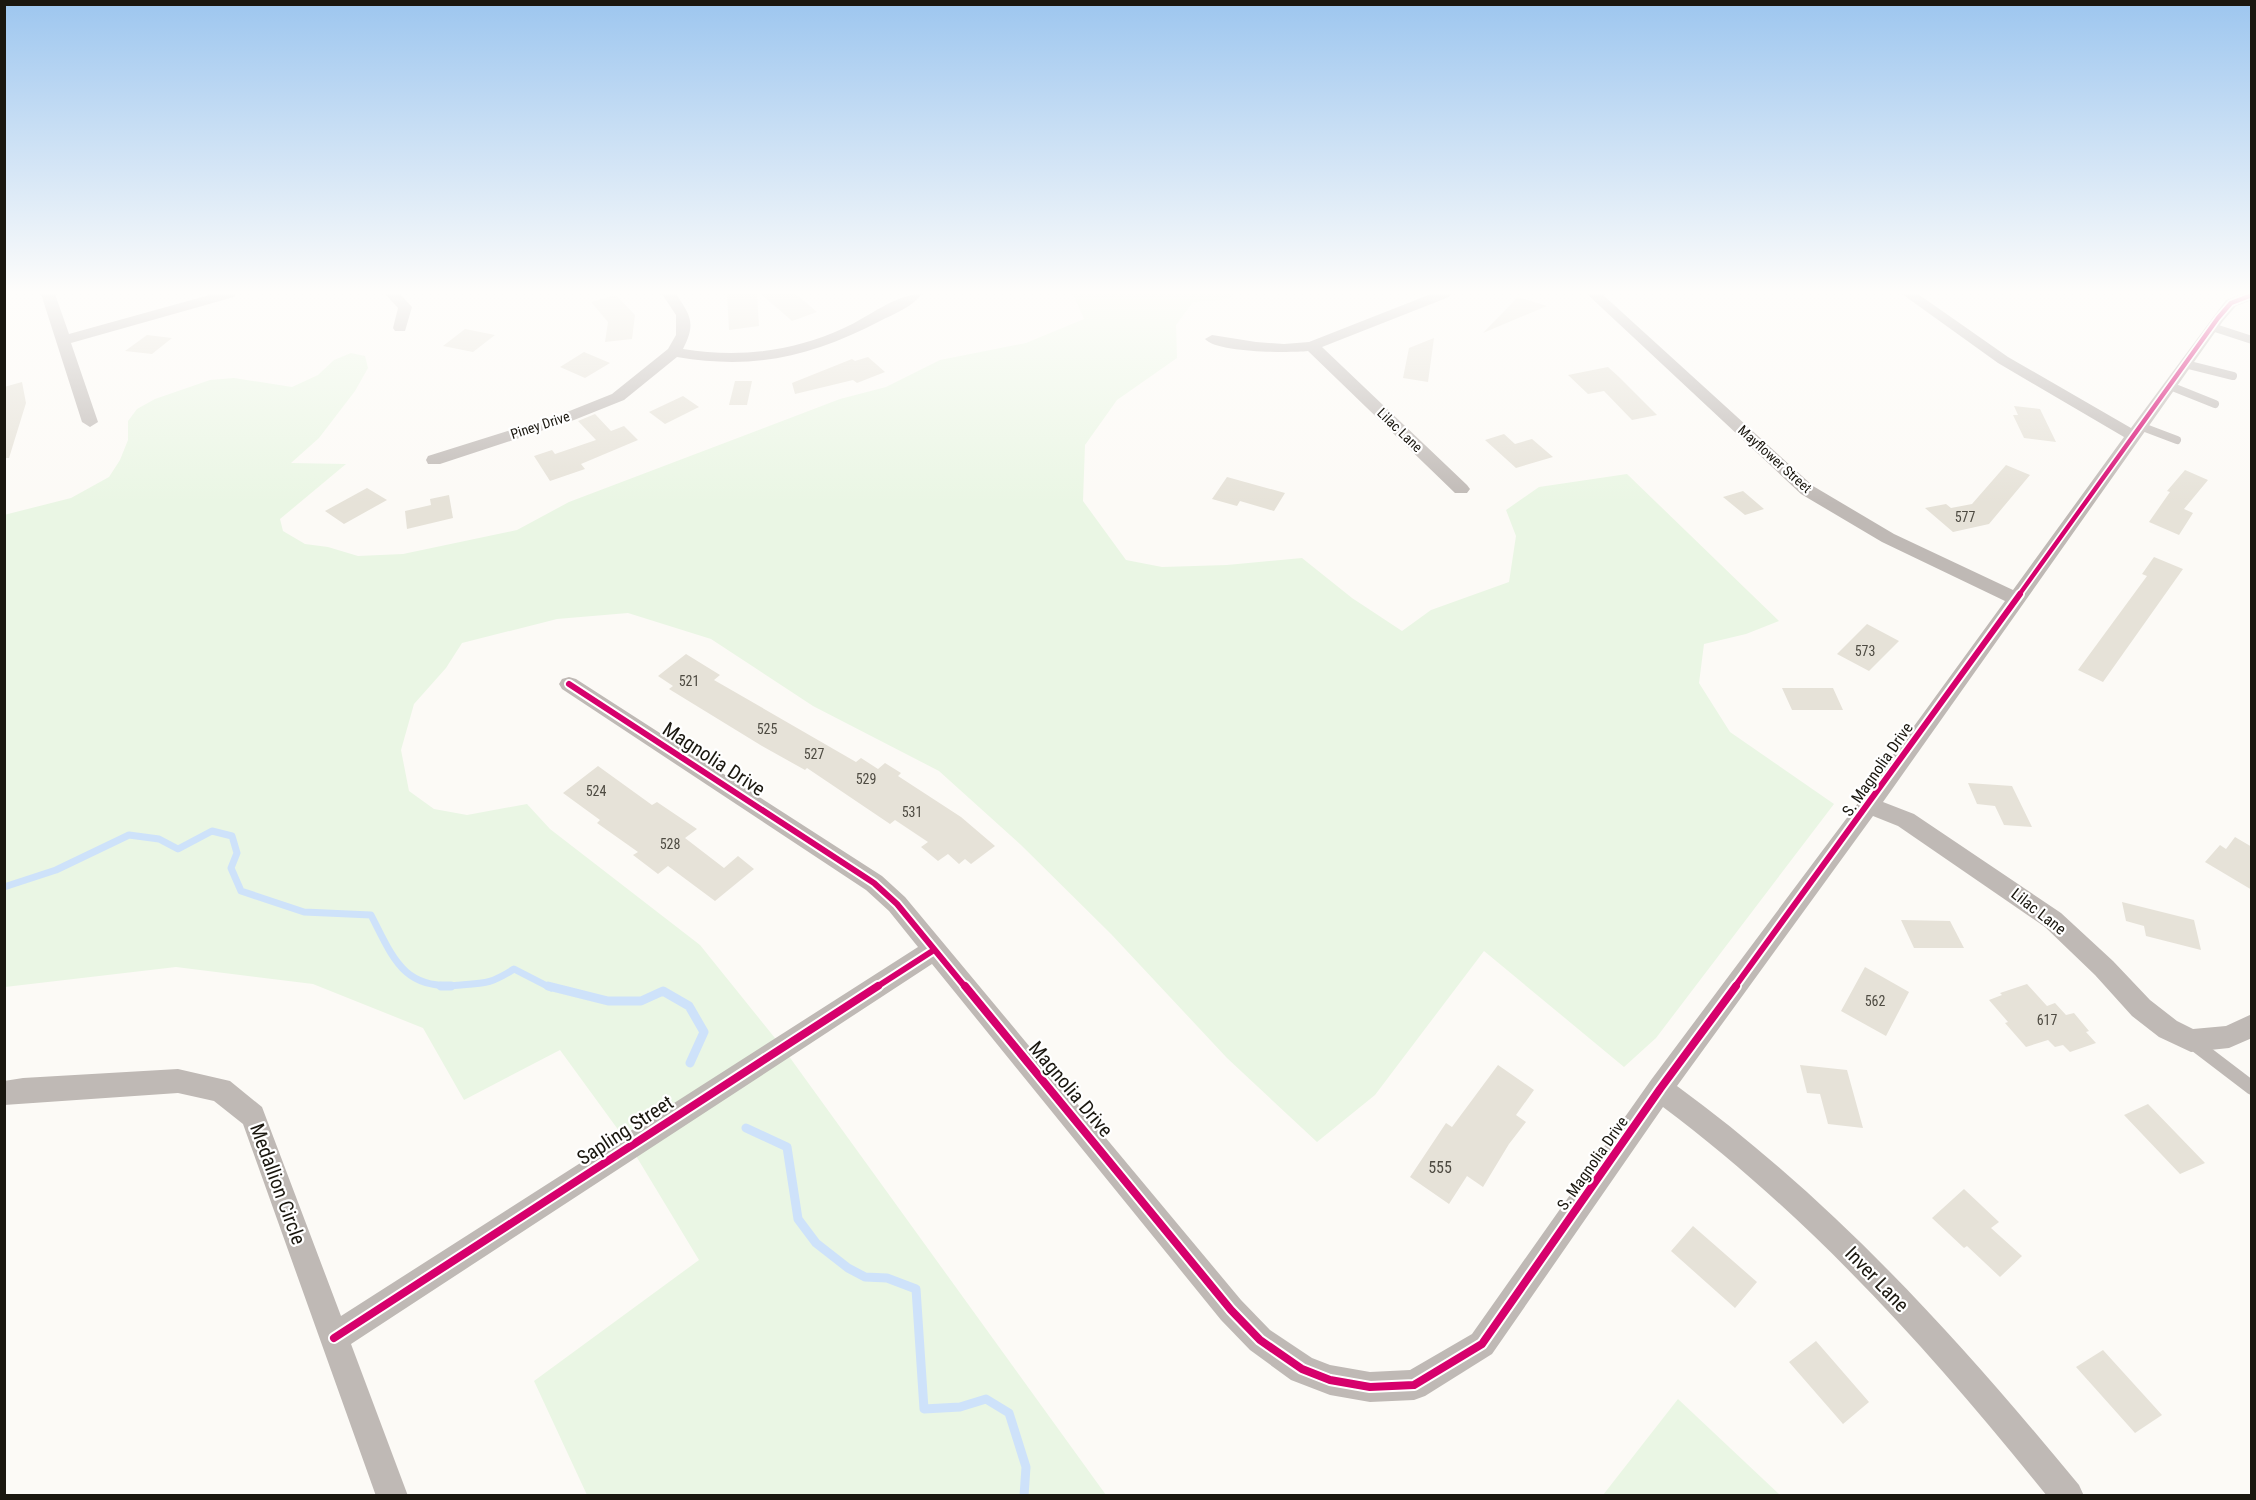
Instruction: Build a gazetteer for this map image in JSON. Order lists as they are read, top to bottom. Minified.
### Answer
{"streets":{"street":["Piney Drive","Lilac Lane","Mayflower Street","Magnolia Drive","S. Magnolia Drive","Sapling Street","Medallion Circle","Inver Lane"]},"crossings":[["Lilac Lane","S. Magnolia Drive"],["Mayflower Street","S. Magnolia Drive"],["Magnolia Drive","S. Magnolia Drive"],["Magnolia Drive","Sapling Street"],["S. Magnolia Drive","Inver Lane"],["Sapling Street","Medallion Circle"]],"house_numbers":["577","573","521","525","527","529","524","531","528","562","617","555"]}
